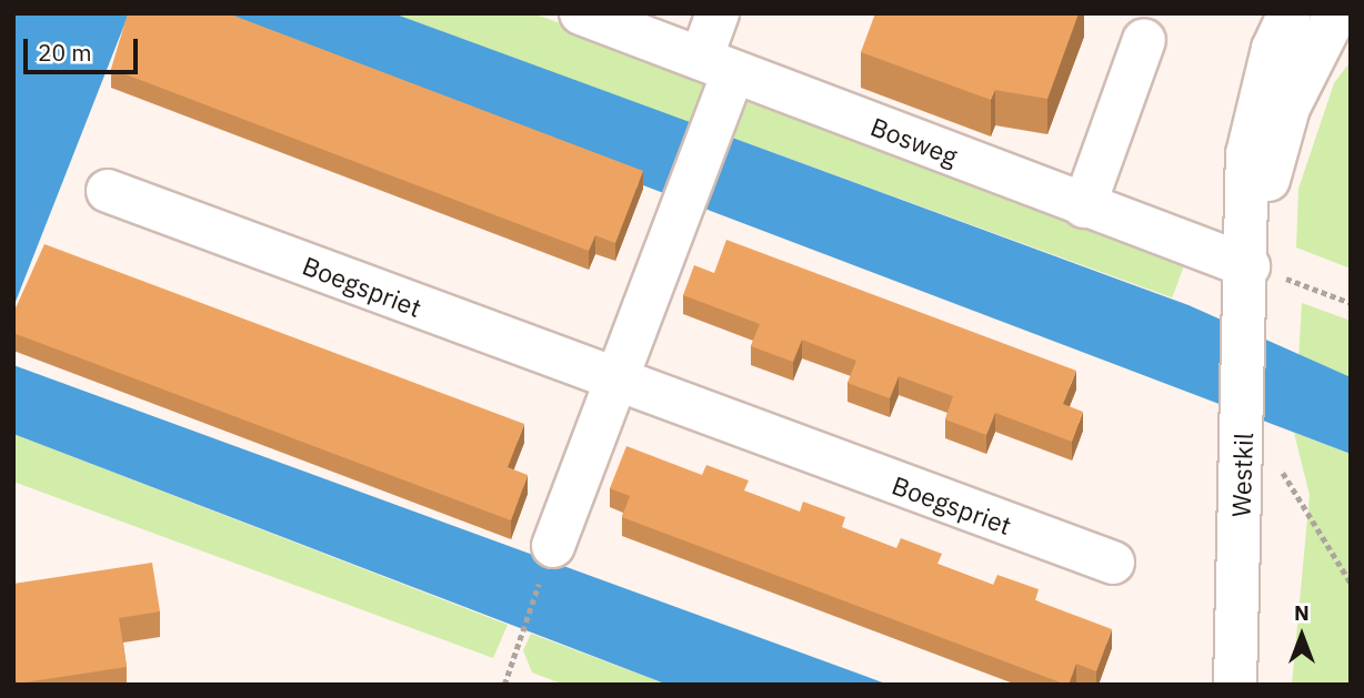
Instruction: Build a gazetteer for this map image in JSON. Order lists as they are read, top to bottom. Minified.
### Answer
{"streets":{"street":["Bosweg","Boegspriet","Westkil"]},"crossings":[["Bosweg","Westkil"]],"scale_bar":"20 m","north":"top"}
